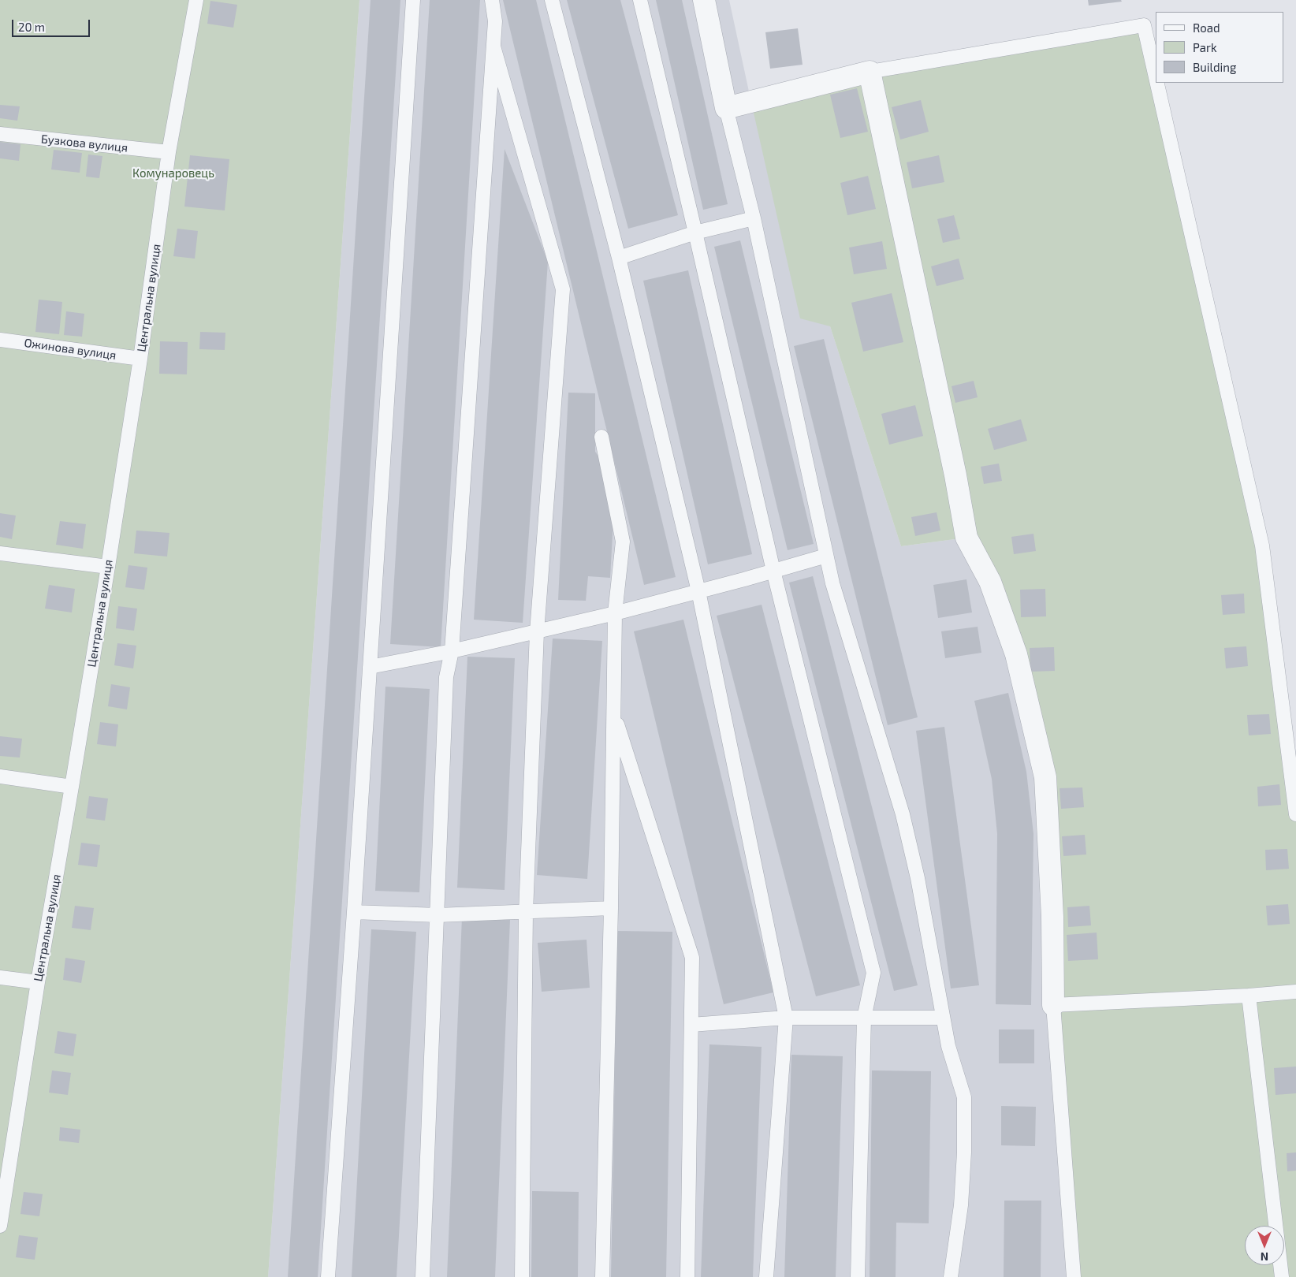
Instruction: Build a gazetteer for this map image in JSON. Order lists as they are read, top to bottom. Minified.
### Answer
{"streets":{"lane":["Бузкова вулиця","Центральна вулиця","Ожинова вулиця"]},"crossings":[["Бузкова вулиця","Центральна вулиця"],["Центральна вулиця","Ожинова вулиця"]],"parks":["Комунаровець"],"legend":["Road","Park","Building"],"scale_bar":"20 m","north":"bottom"}
